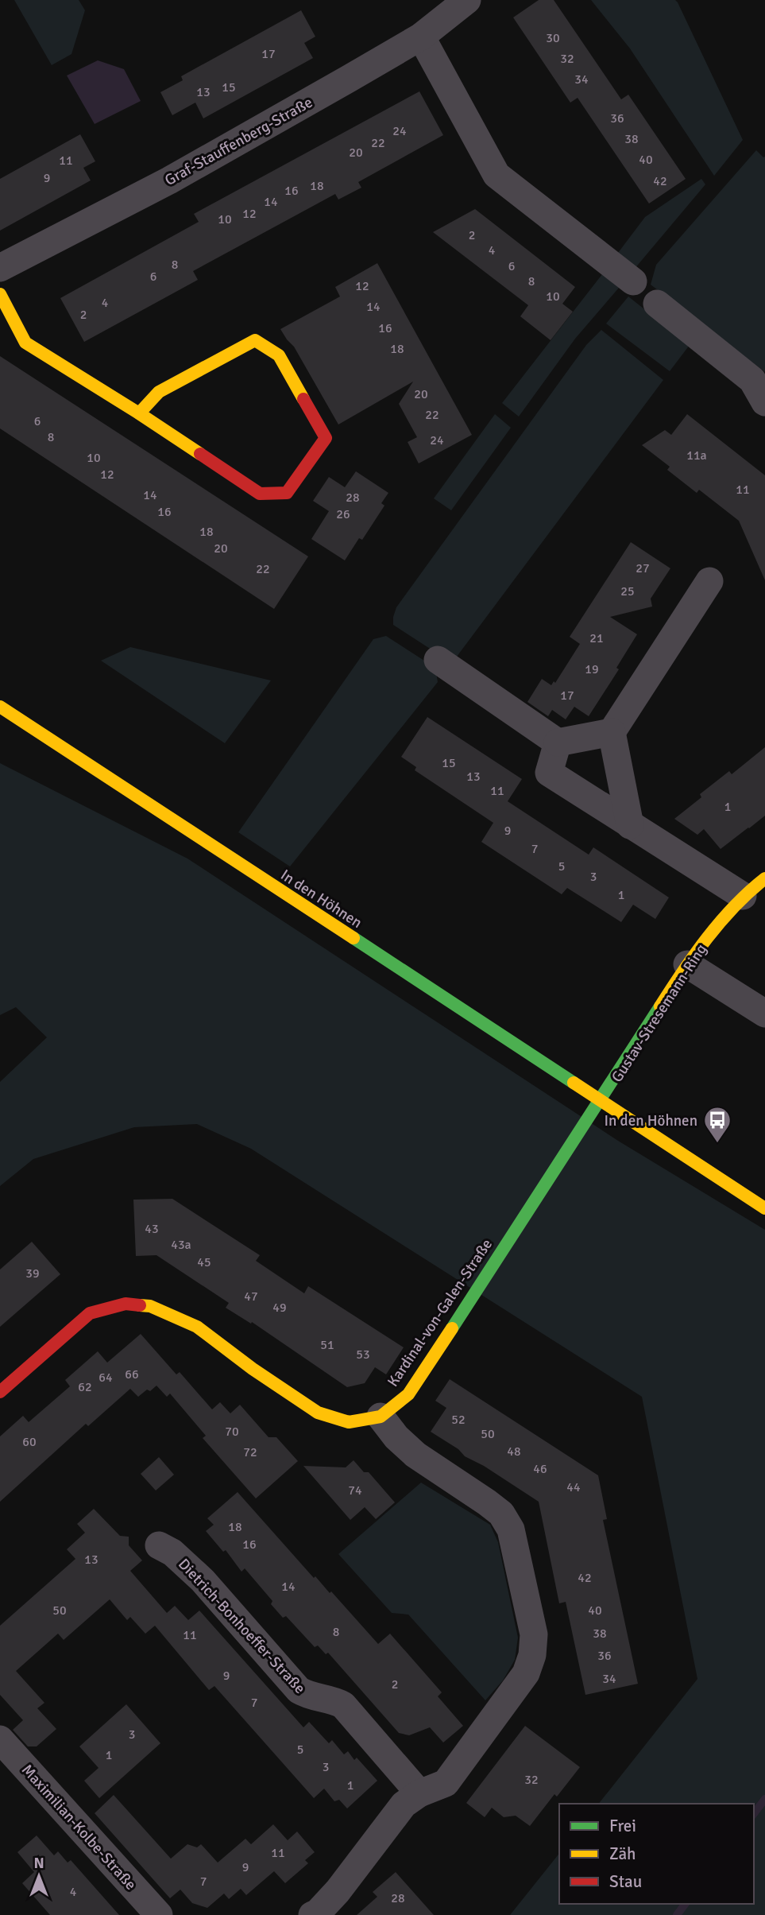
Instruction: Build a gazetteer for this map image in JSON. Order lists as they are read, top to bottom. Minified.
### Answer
{"streets":{"street":["Graf-Stauffenberg-Straße","In den Höhnen","Gustav-Stresemann-Ring","Kardinal-von-Galen-Straße","Dietrich-Bonhoeffer-Straße","Maximilian-Kolbe-Straße"]},"crossings":[["In den Höhnen","Gustav-Stresemann-Ring"],["In den Höhnen","Kardinal-von-Galen-Straße"],["Gustav-Stresemann-Ring","Kardinal-von-Galen-Straße"]],"places":{"bus stop":["In den Höhnen"]},"house_numbers":["30","17","32","34","15","13","36","24","38","22","20","40","11","9","42","18","16","14","12","10","2","4","8","6","6","8","12","10","4","14","2","16","18","20","22","6","8","24","11a","10","12","11","14","28","16","26","18","20","27","22","25","21","19","17","15","13","11","1","9","7","5","3","1","43","43a","45","39","47","49","51","53","66","64","62","52","70","50","60","48","72","46","44","74","18","16","13","42","14","50","40","8","38","11","36","9","34","2","7","3","5","1","3","32","1","11","9","7","4","28"],"legend":["Frei","Zäh","Stau"],"north":"top"}
